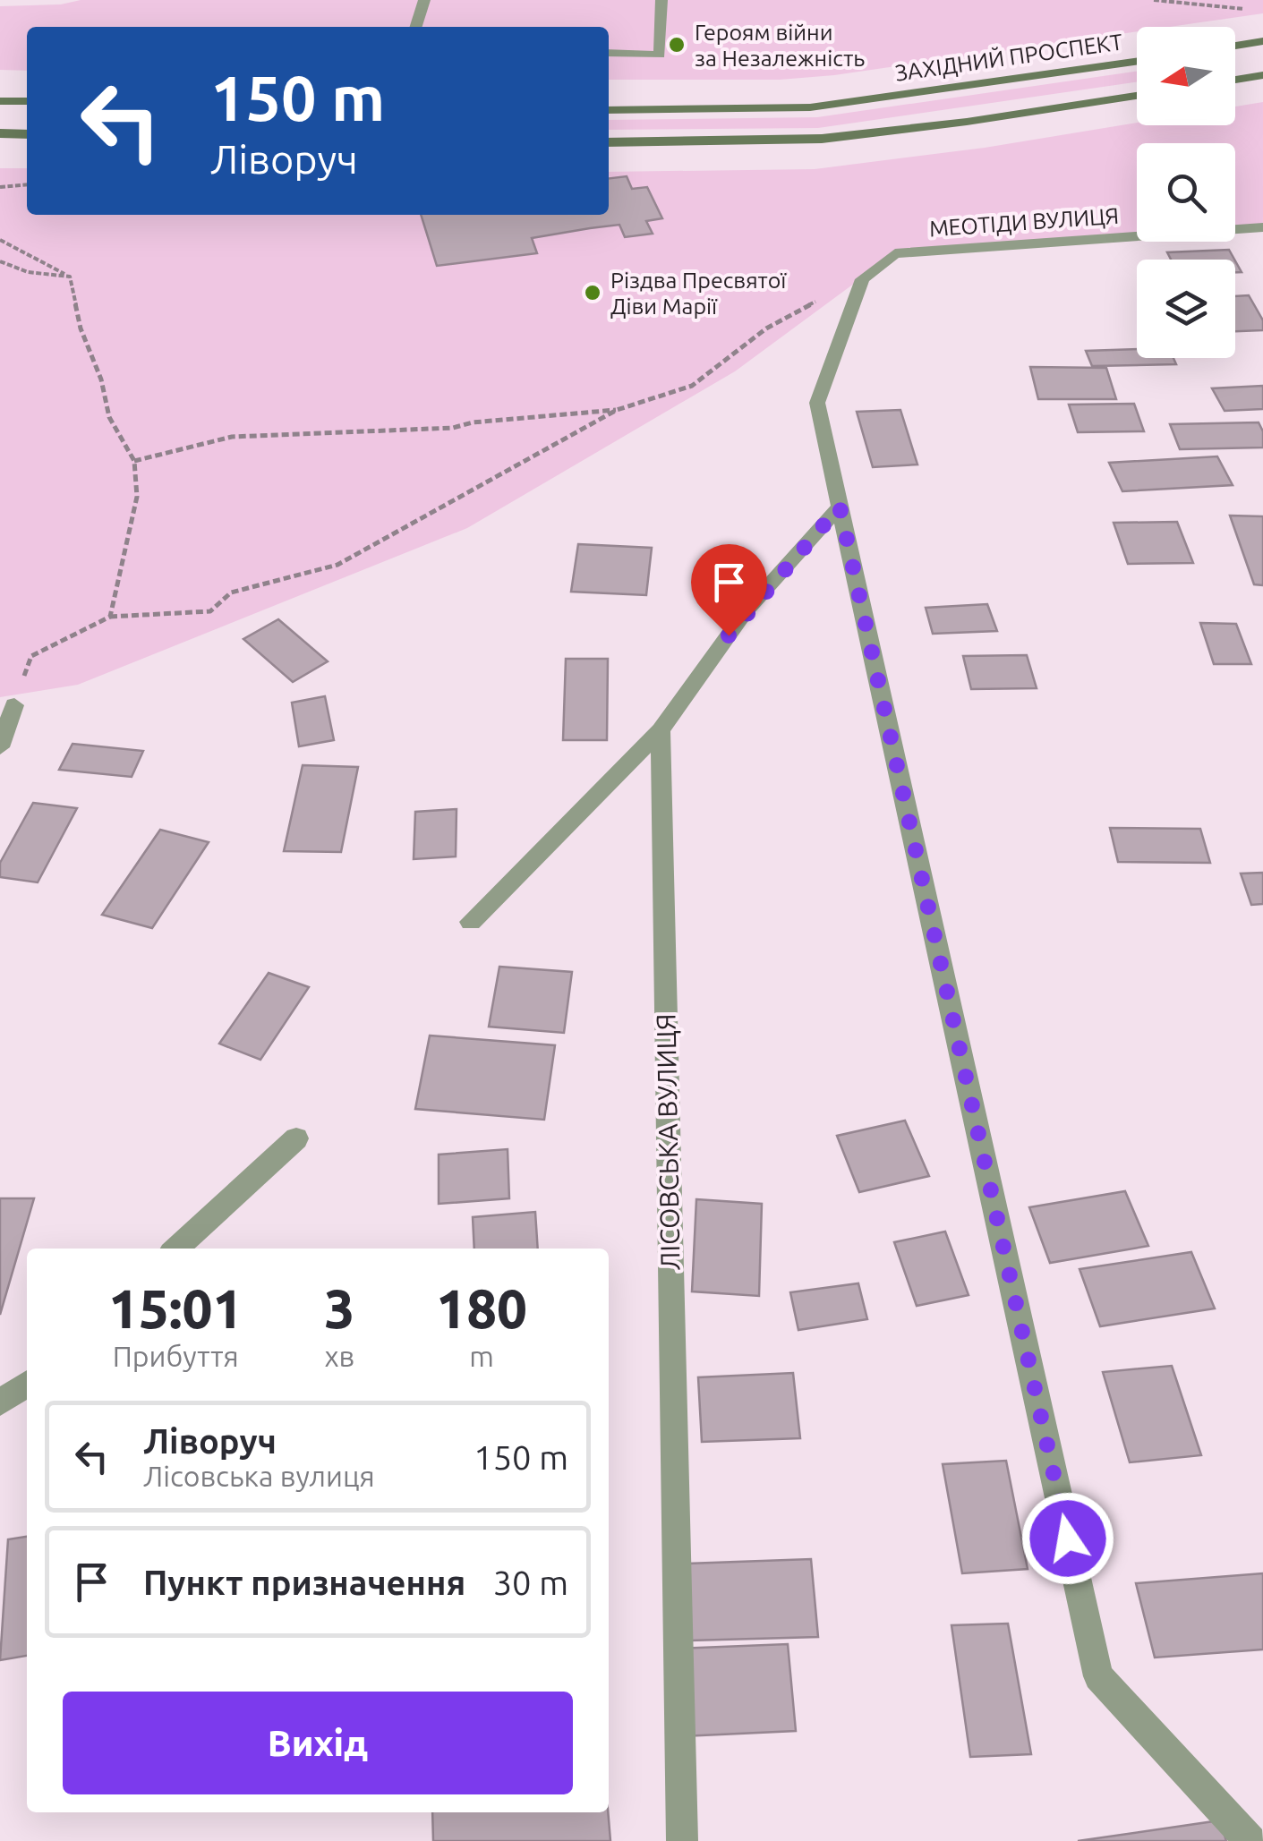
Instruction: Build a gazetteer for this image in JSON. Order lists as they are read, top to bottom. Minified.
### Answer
{"streets":{"main road":["ЗАХІДНИЙ ПРОСПЕКТ"],"street":["МЕОТІДИ ВУЛИЦЯ","ЛІСОВСЬКА ВУЛИЦЯ"]},"places":["Героям війни за Незалежність","Різдва Пресвятої Діви Марії"],"north":"left","page":{"turn":["150 m","Ліворуч"],"eta":["15:01","Прибуття","3","хв","180","m"],"list":[{"name":"Ліворуч","note":"Лісовська вулиця","value":"150 m"},{"name":"Пункт призначення","value":"30 m"}],"buttons":"Вихід"}}
